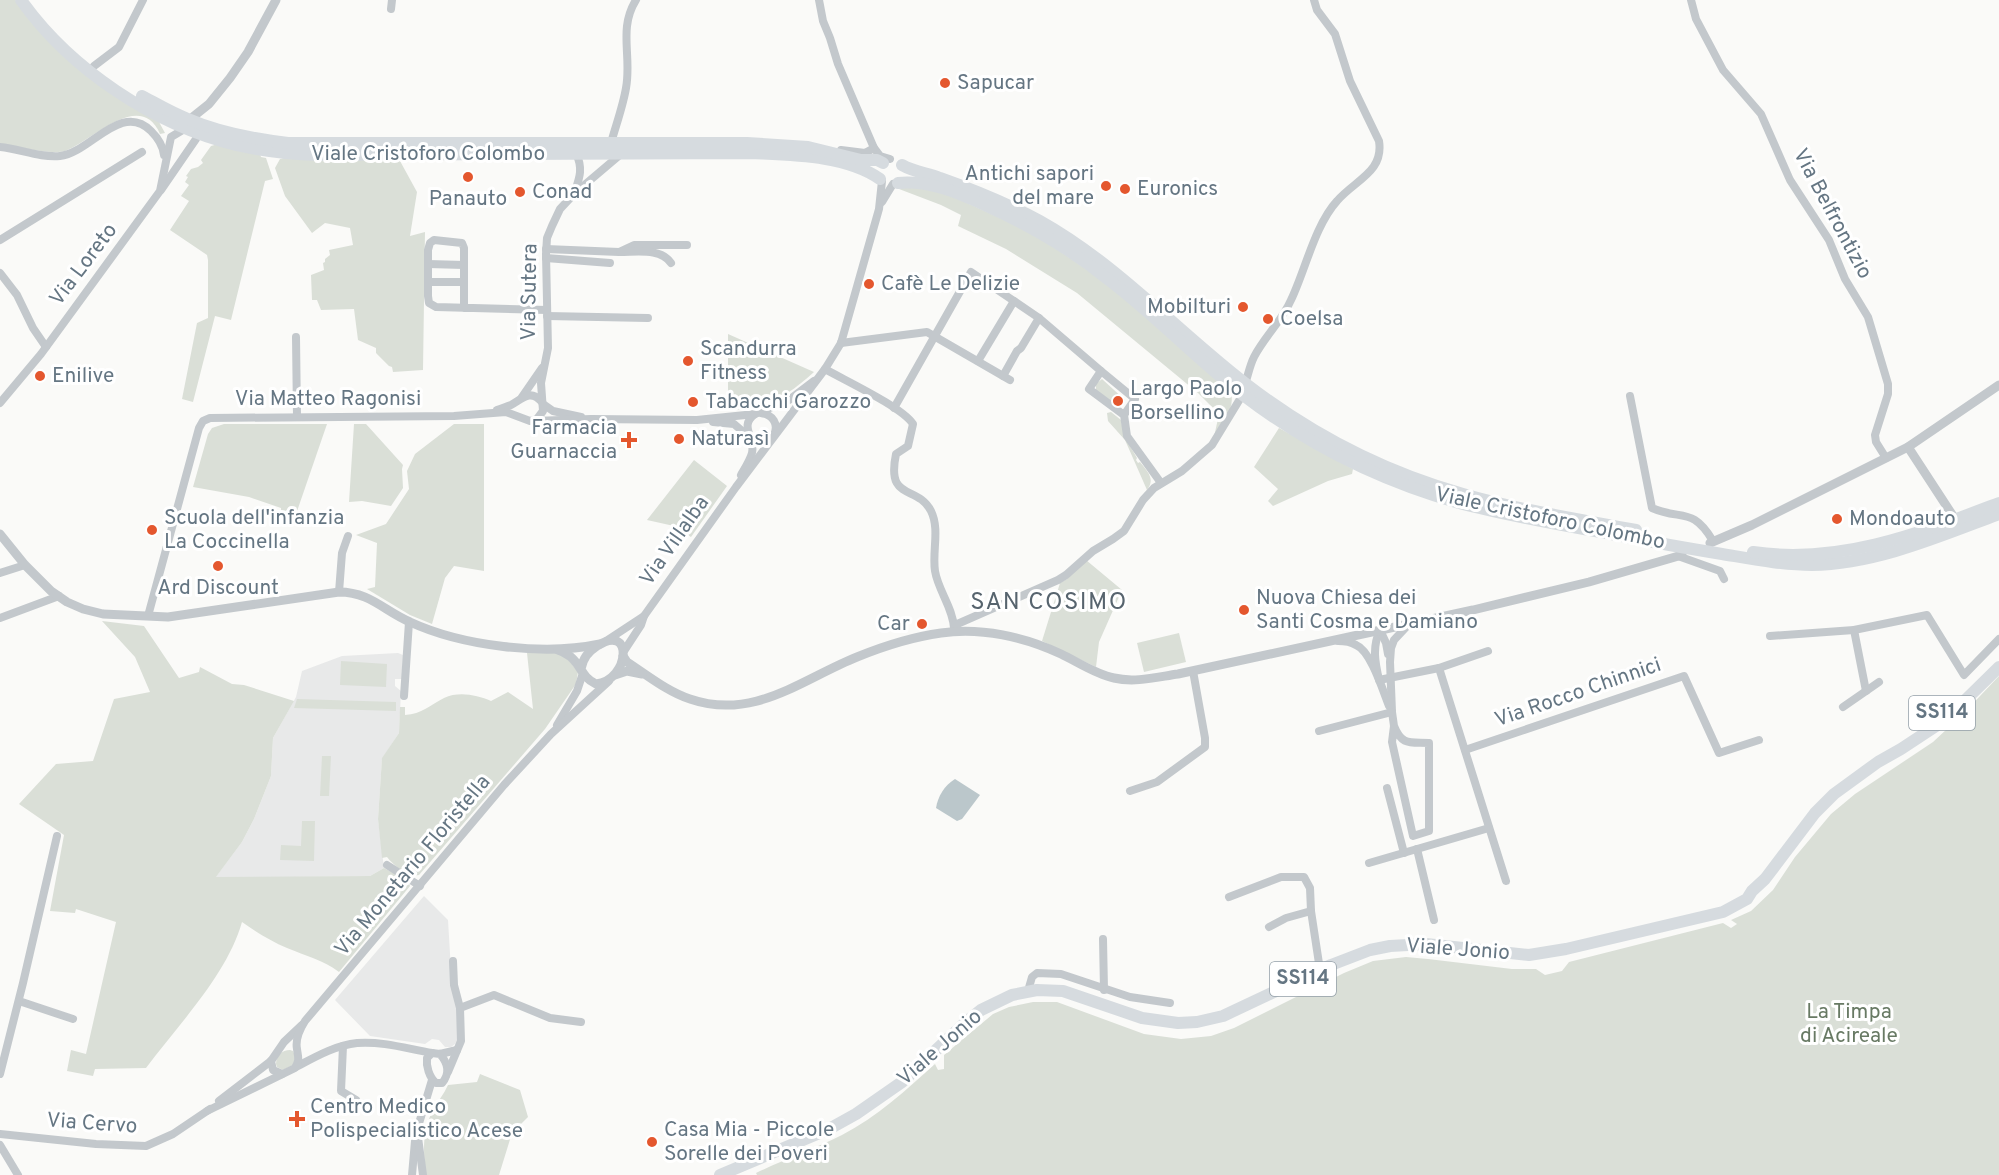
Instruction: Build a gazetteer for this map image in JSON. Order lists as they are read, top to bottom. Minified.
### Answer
{"streets":{"main road":["Viale Cristoforo Colombo","SS114","Viale Jonio"],"street":["Via Belfrontizio","Via Loreto","Via Sutera","Via Matteo Ragonisi","Via Villalba","Via Rocco Chinnici","Via Monetario Floristella","Via Cervo"]},"districts":["SAN COSIMO"],"parks":["La Timpa di Acireale"],"places":{"other":["Sapucar","Panauto","Antichi sapori del mare","Euronics","Conad","Cafè Le Delizie","Mobilturi","Coelsa","Scandurra Fitness","Enilive","Largo Paolo Borsellino","Tabacchi Garozzo","Naturasì","Mondoauto","Scuola dell'infanzia La Coccinella","Ard Discount","Nuova Chiesa dei Santi Cosma e Damiano","Car","Casa Mia - Piccole Sorelle dei Poveri"],"health":["Farmacia Guarnaccia","Centro Medico Polispecialistico Acese"]}}
